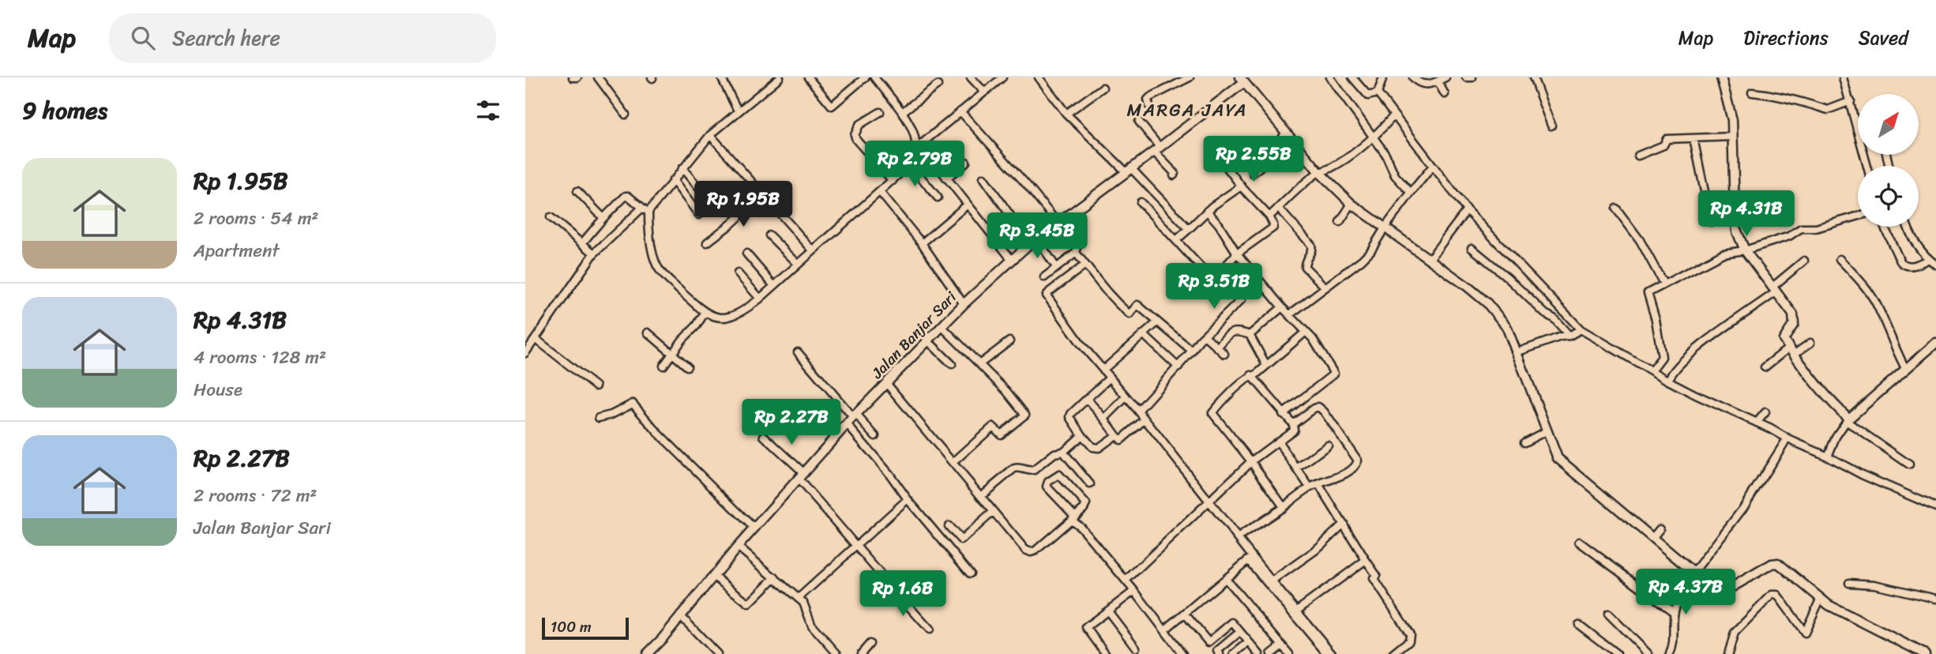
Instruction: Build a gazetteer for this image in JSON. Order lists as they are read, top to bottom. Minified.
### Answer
{"streets":{"street":["Jalan Banjar Sari"]},"districts":["MARGA JAYA"],"scale_bar":"100 m","north":"top right","page":{"header":"Map","search":"Search here","nav":["Map","Directions","Saved"],"heading":"9 homes","price":["Rp 2.55B","Rp 2.79B","Rp 1.95B","Rp 4.31B","Rp 3.45B","Rp 3.51B","Rp 2.27B","Rp 4.37B","Rp 1.6B"],"list":[{"name":"Rp 1.95B","note":"2 rooms · 54 m² · Apartment"},{"name":"Rp 4.31B","note":"4 rooms · 128 m² · House"},{"name":"Rp 2.27B","note":"2 rooms · 72 m² · Jalan Banjar Sari"}],"scale":"100 m"}}
